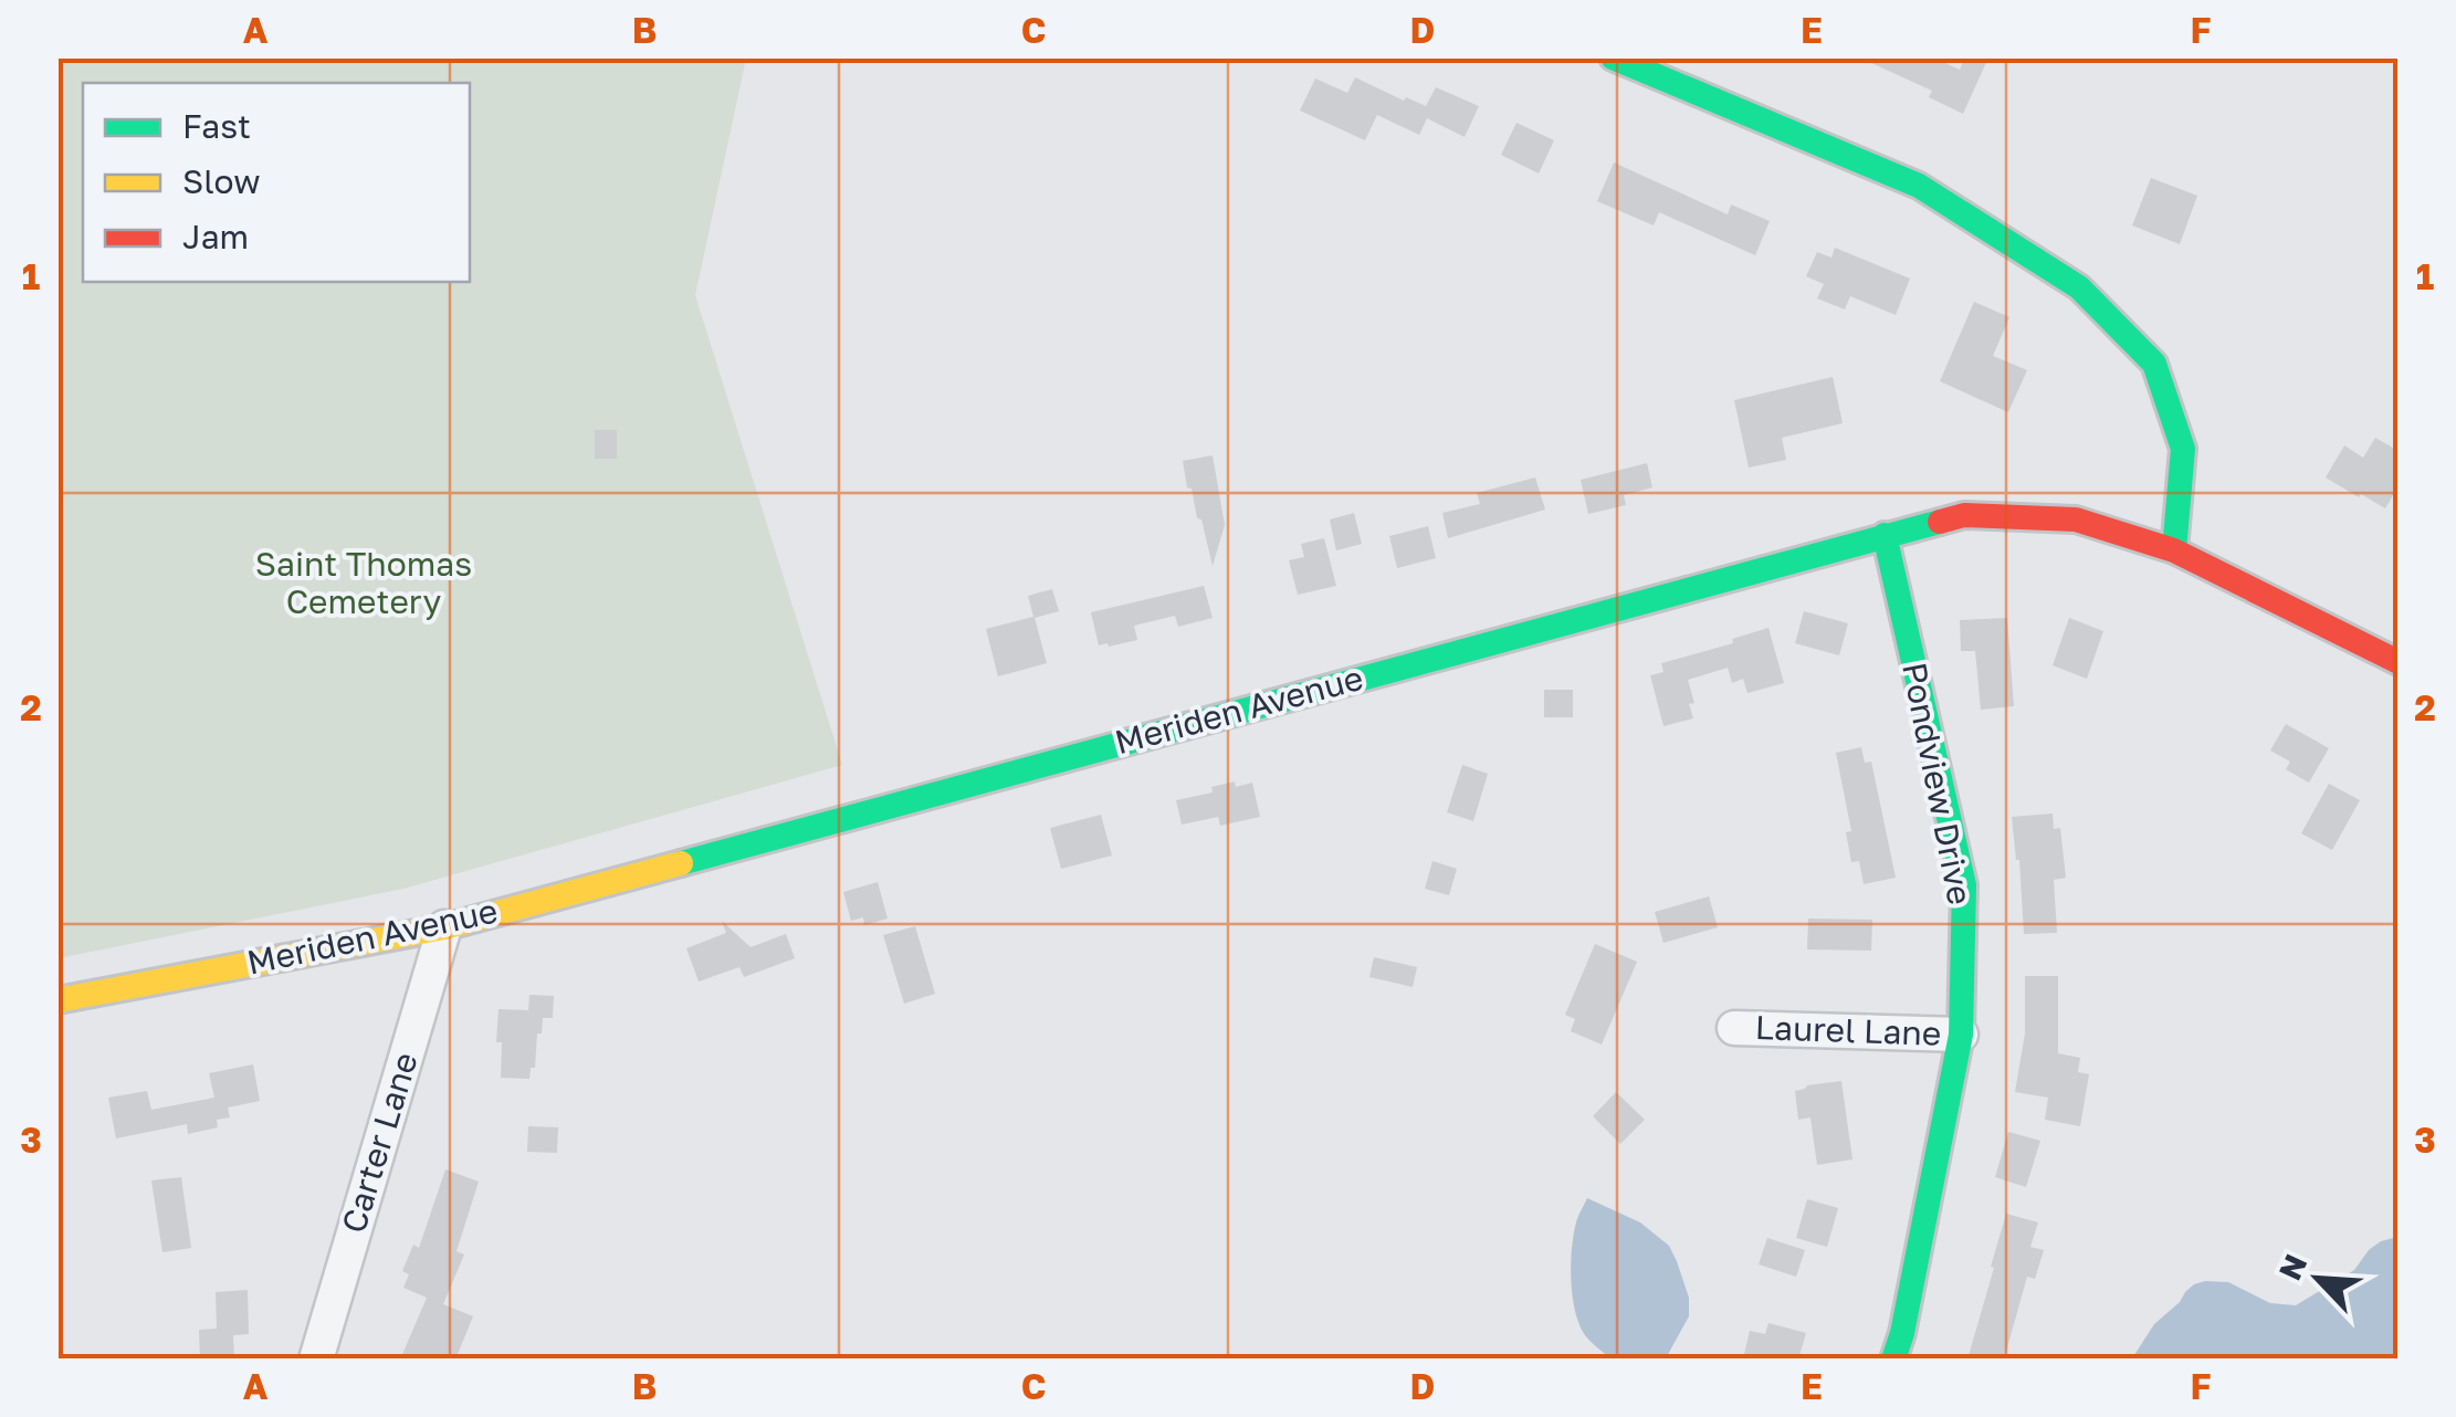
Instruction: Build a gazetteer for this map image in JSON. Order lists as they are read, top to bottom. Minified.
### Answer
{"streets":{"main road":["Meriden Avenue","Pondview Drive"],"street":["Laurel Lane","Carter Lane"]},"crossings":[["Meriden Avenue","Pondview Drive"],["Meriden Avenue","Carter Lane"],["Pondview Drive","Laurel Lane"]],"parks":["Saint Thomas Cemetery"],"legend":["Fast","Slow","Jam"],"north":"top left","grid":{"columns":["A","B","C","D","E","F"],"rows":["1","2","3"]}}
